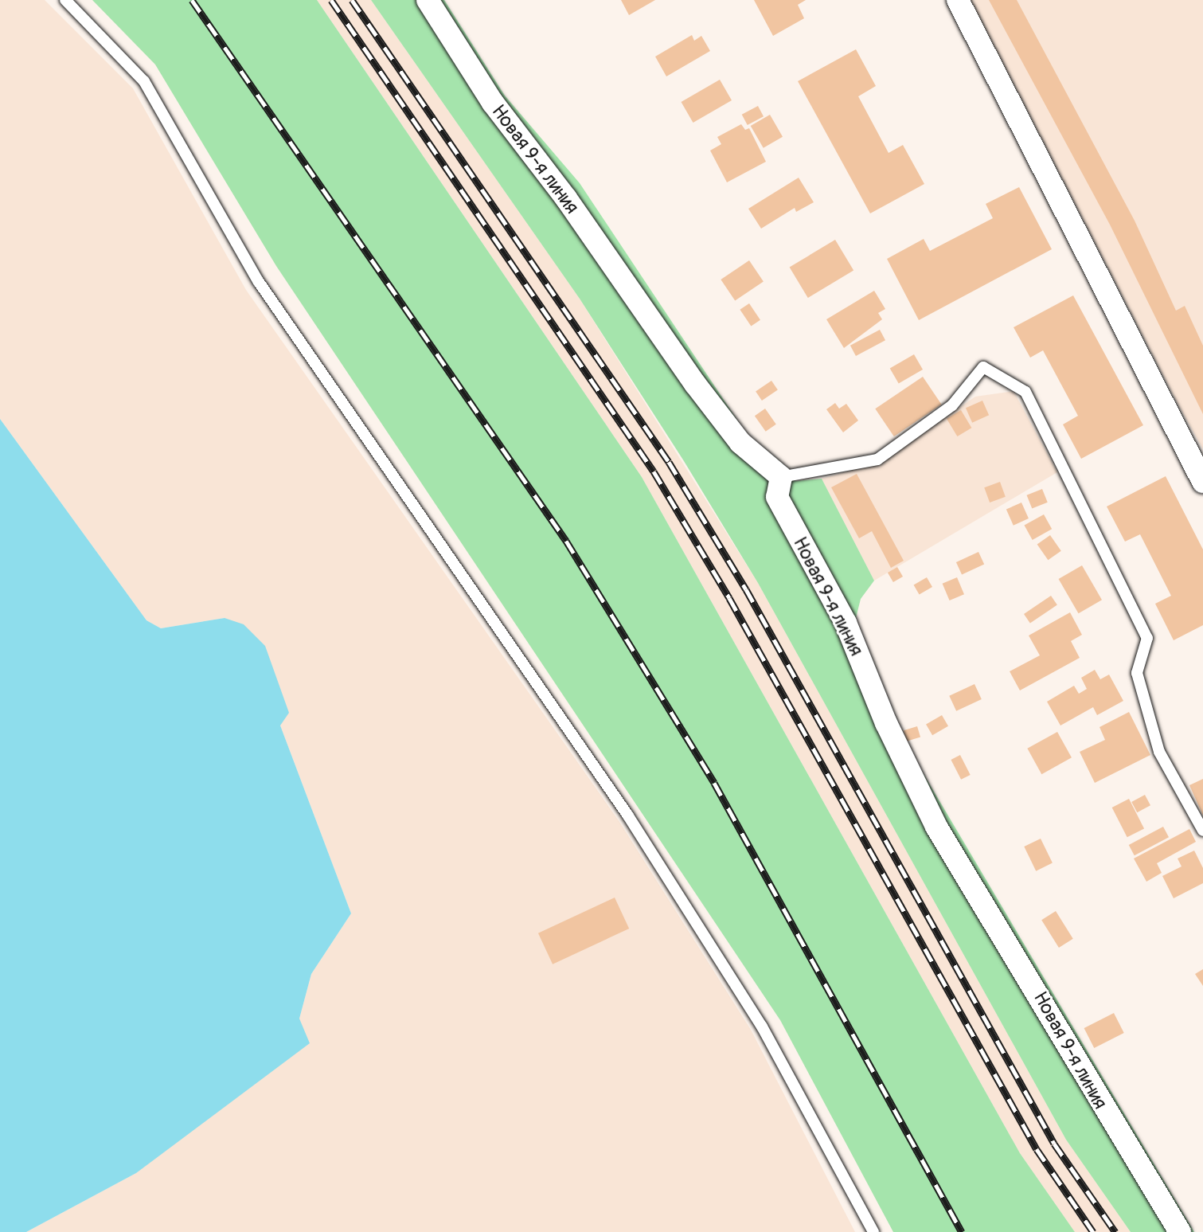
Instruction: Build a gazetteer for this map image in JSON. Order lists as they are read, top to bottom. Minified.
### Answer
{"streets":{"street":["Новая 9-я линия"]}}
